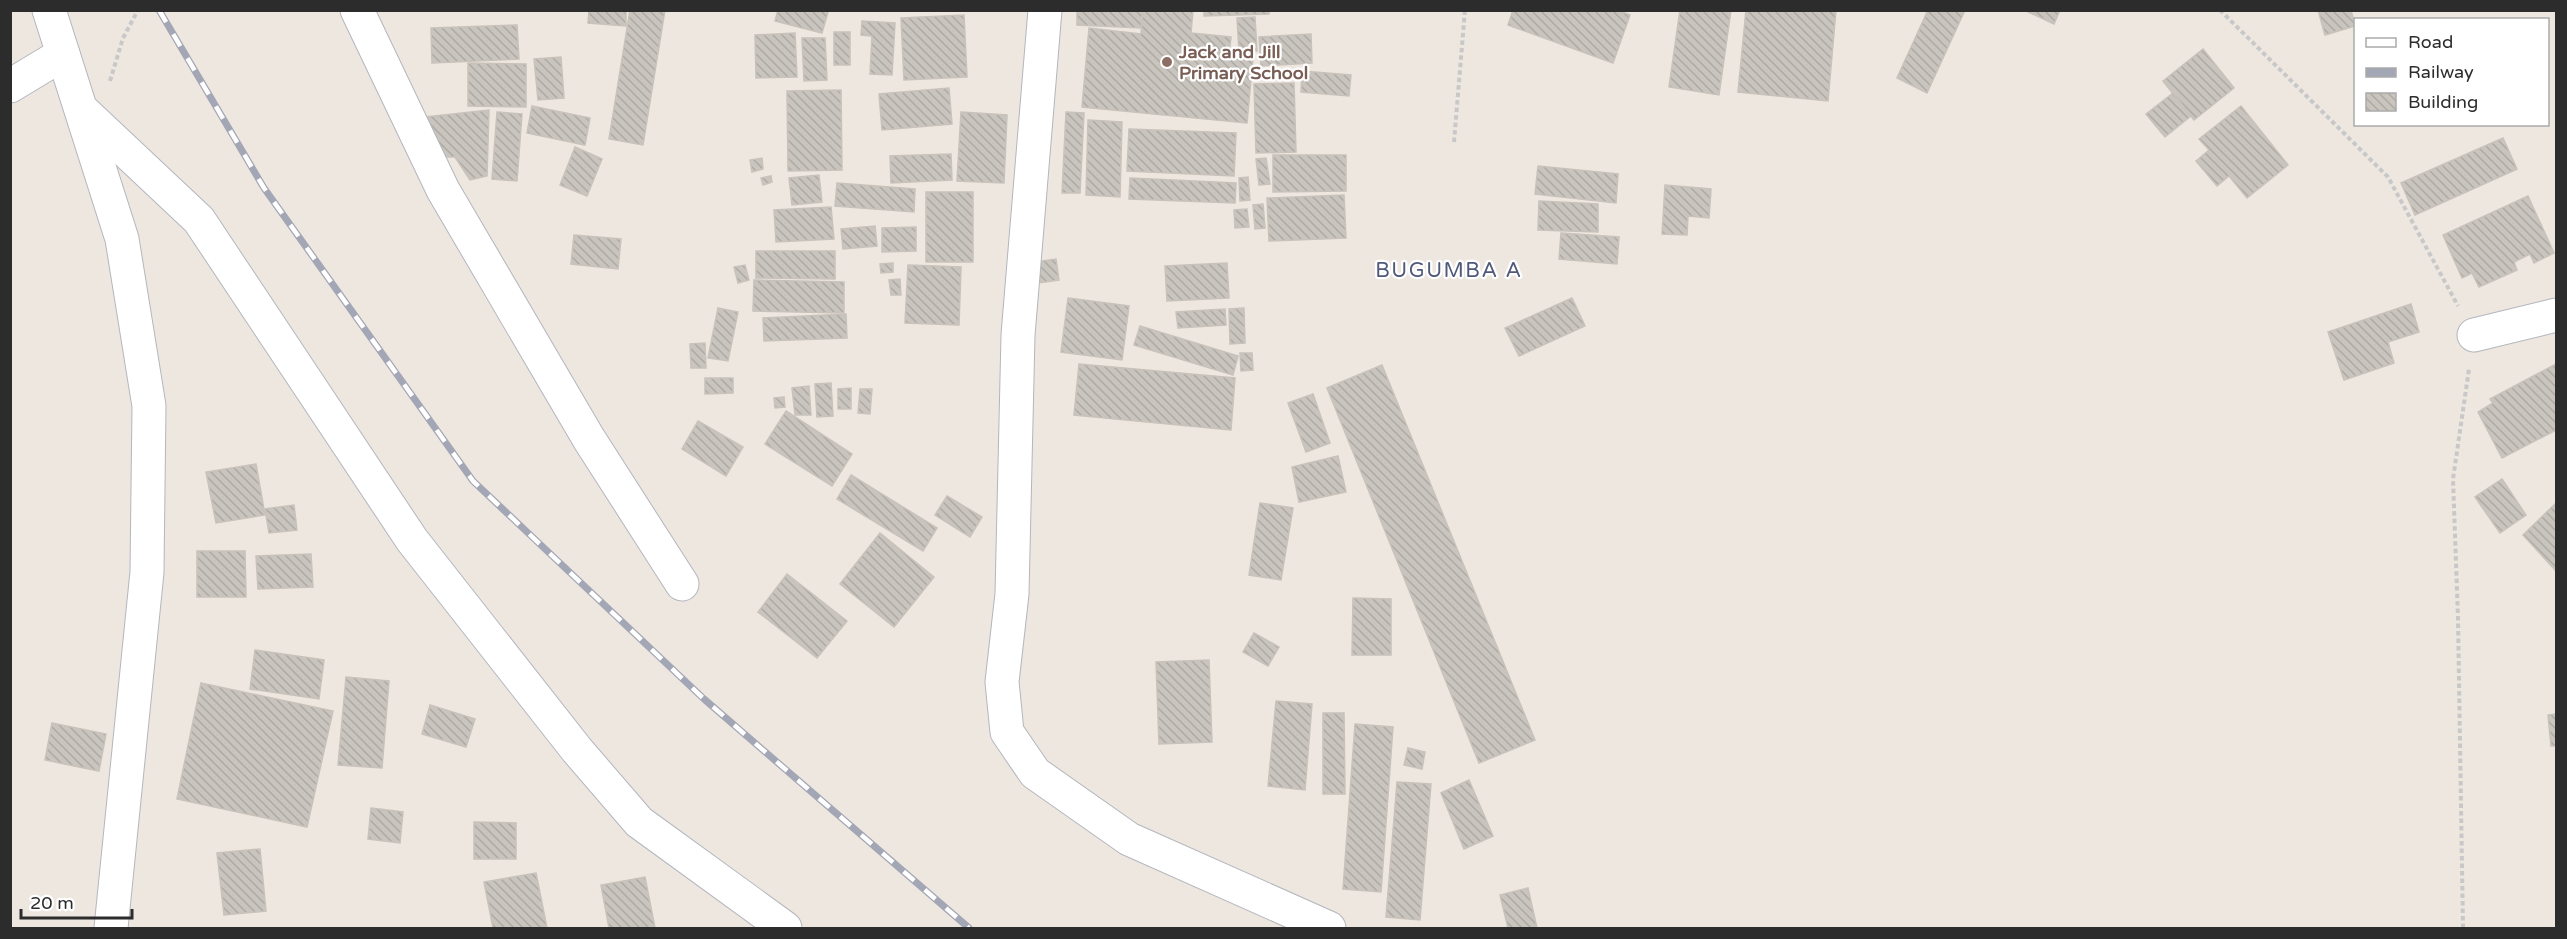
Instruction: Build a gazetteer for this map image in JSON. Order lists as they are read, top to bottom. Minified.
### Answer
{"districts":["BUGUMBA A"],"places":["Jack and Jill Primary School"],"legend":["Road","Railway","Building"],"scale_bar":"20 m"}
